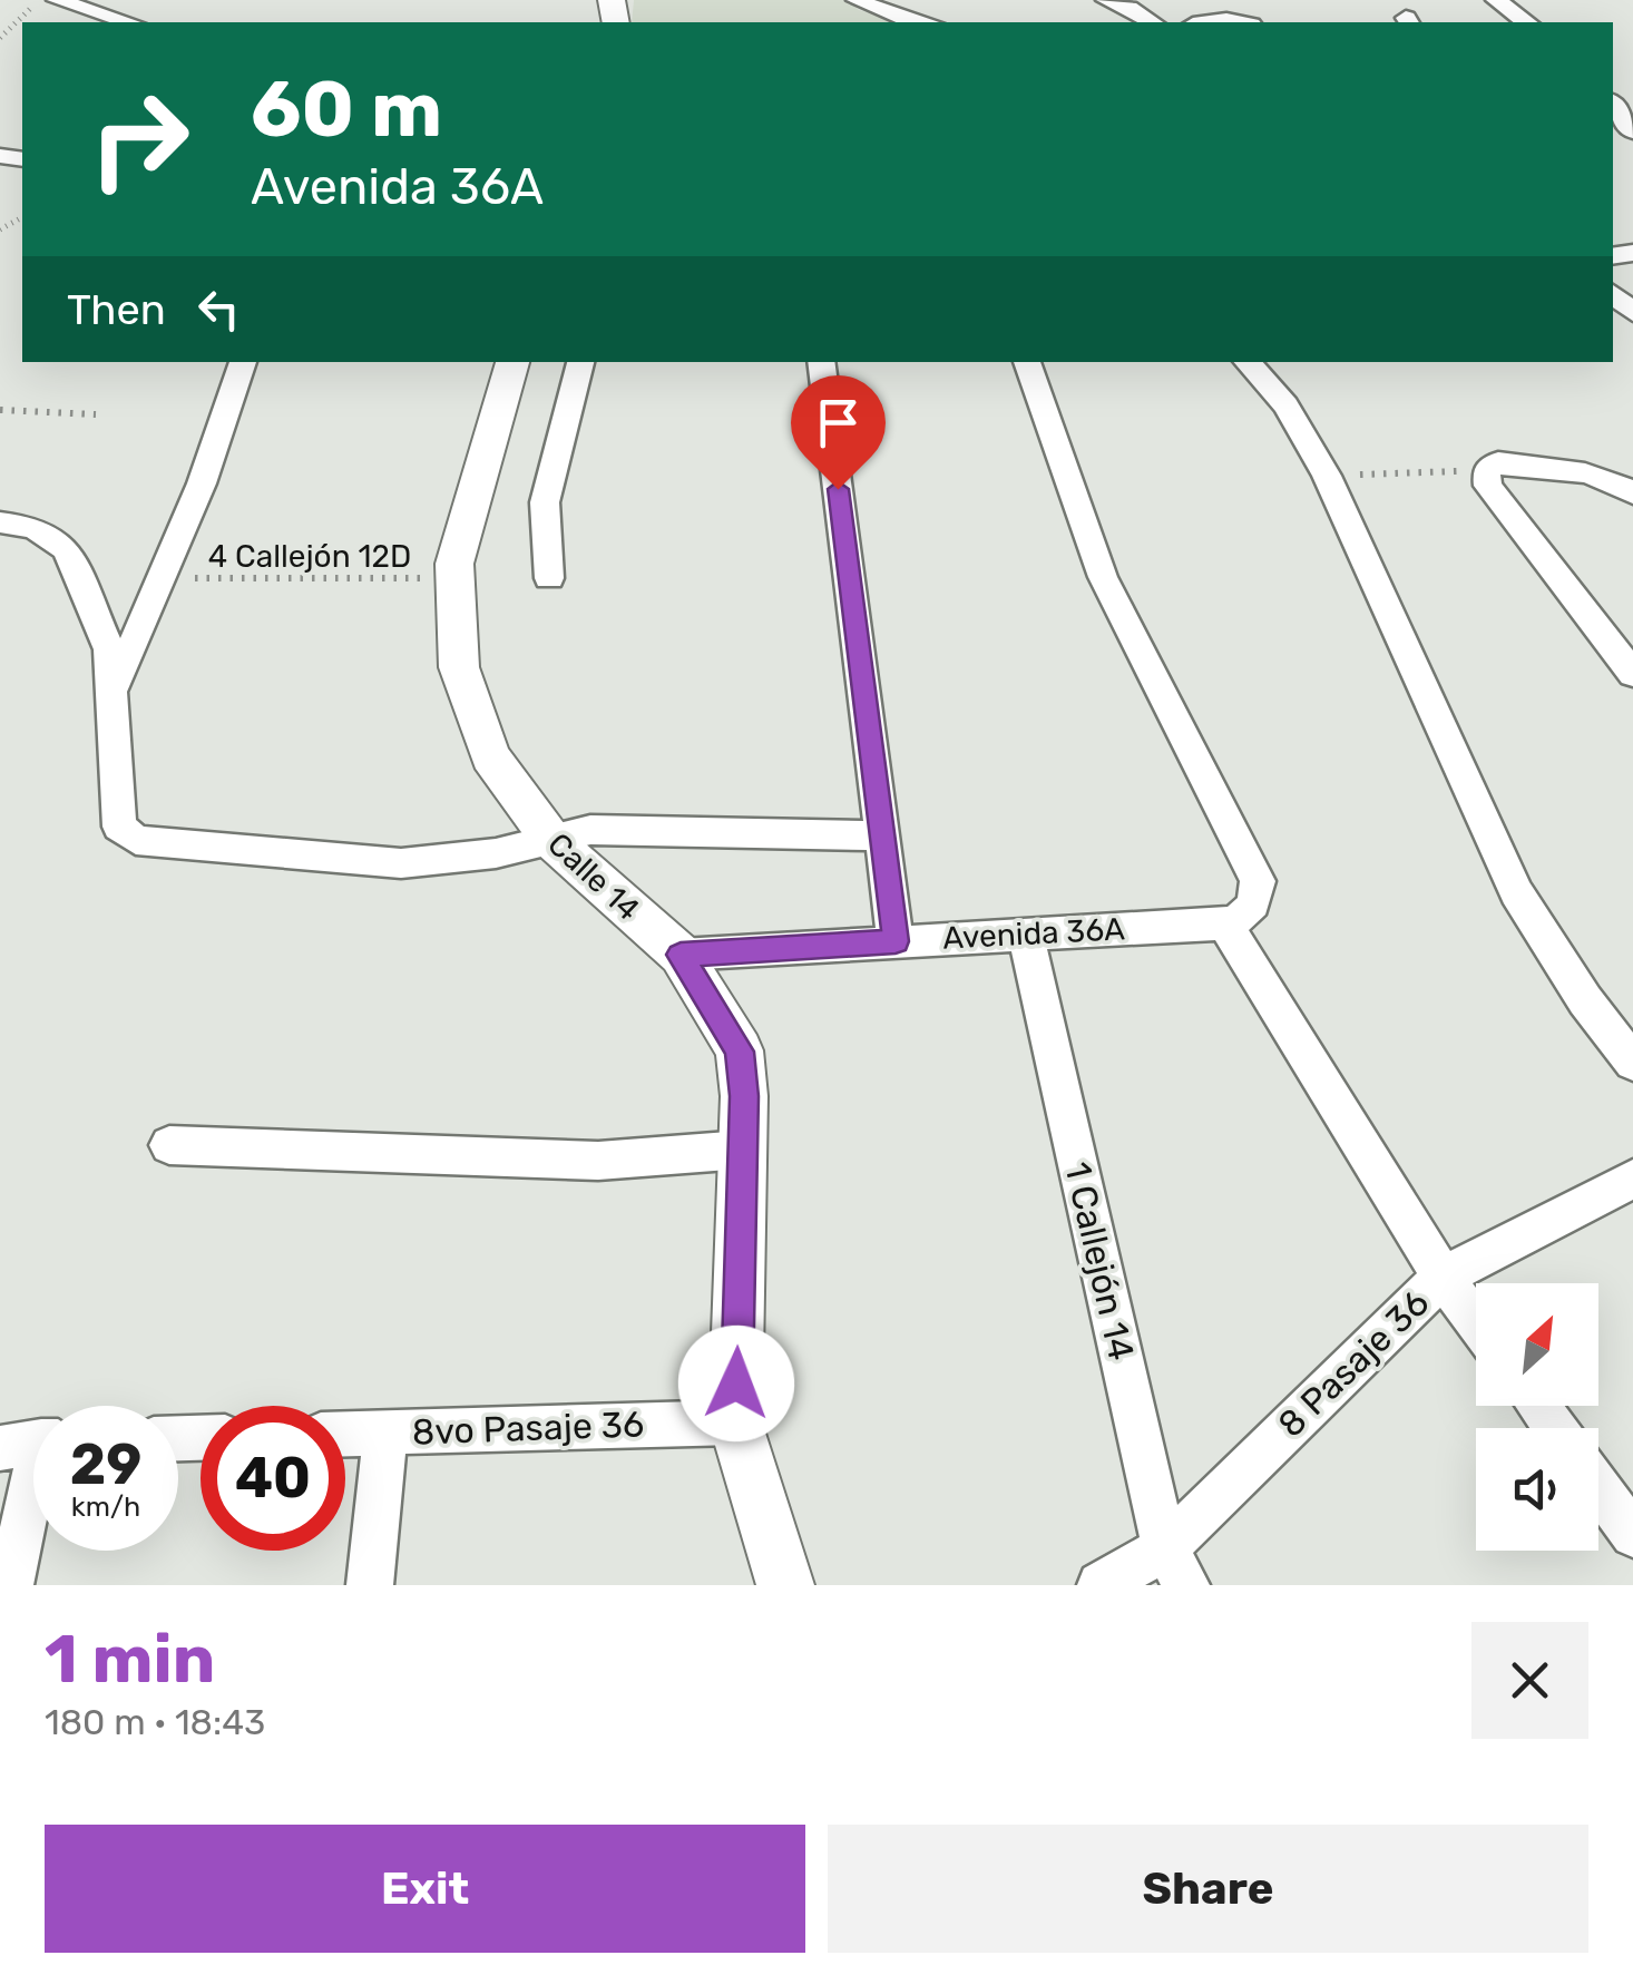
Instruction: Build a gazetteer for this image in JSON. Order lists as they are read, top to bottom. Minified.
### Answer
{"streets":{"street":["Calle 14","Avenida 36A","1 Callejón 14","8 Pasaje 36","8vo Pasaje 36"],"path":["4 Callejón 12D"]},"crossings":[["4 Callejón 12D","Calle 14"],["Calle 14","Avenida 36A"],["Calle 14","8vo Pasaje 36"],["Avenida 36A","1 Callejón 14"],["1 Callejón 14","8 Pasaje 36"]],"north":"top right","page":{"turn":["60 m","Avenida 36A"],"then":"Then","speed":"29 km/h","limit":"40","heading":["1 min","180 m · 18:43"],"buttons":["Exit","Share"]}}
